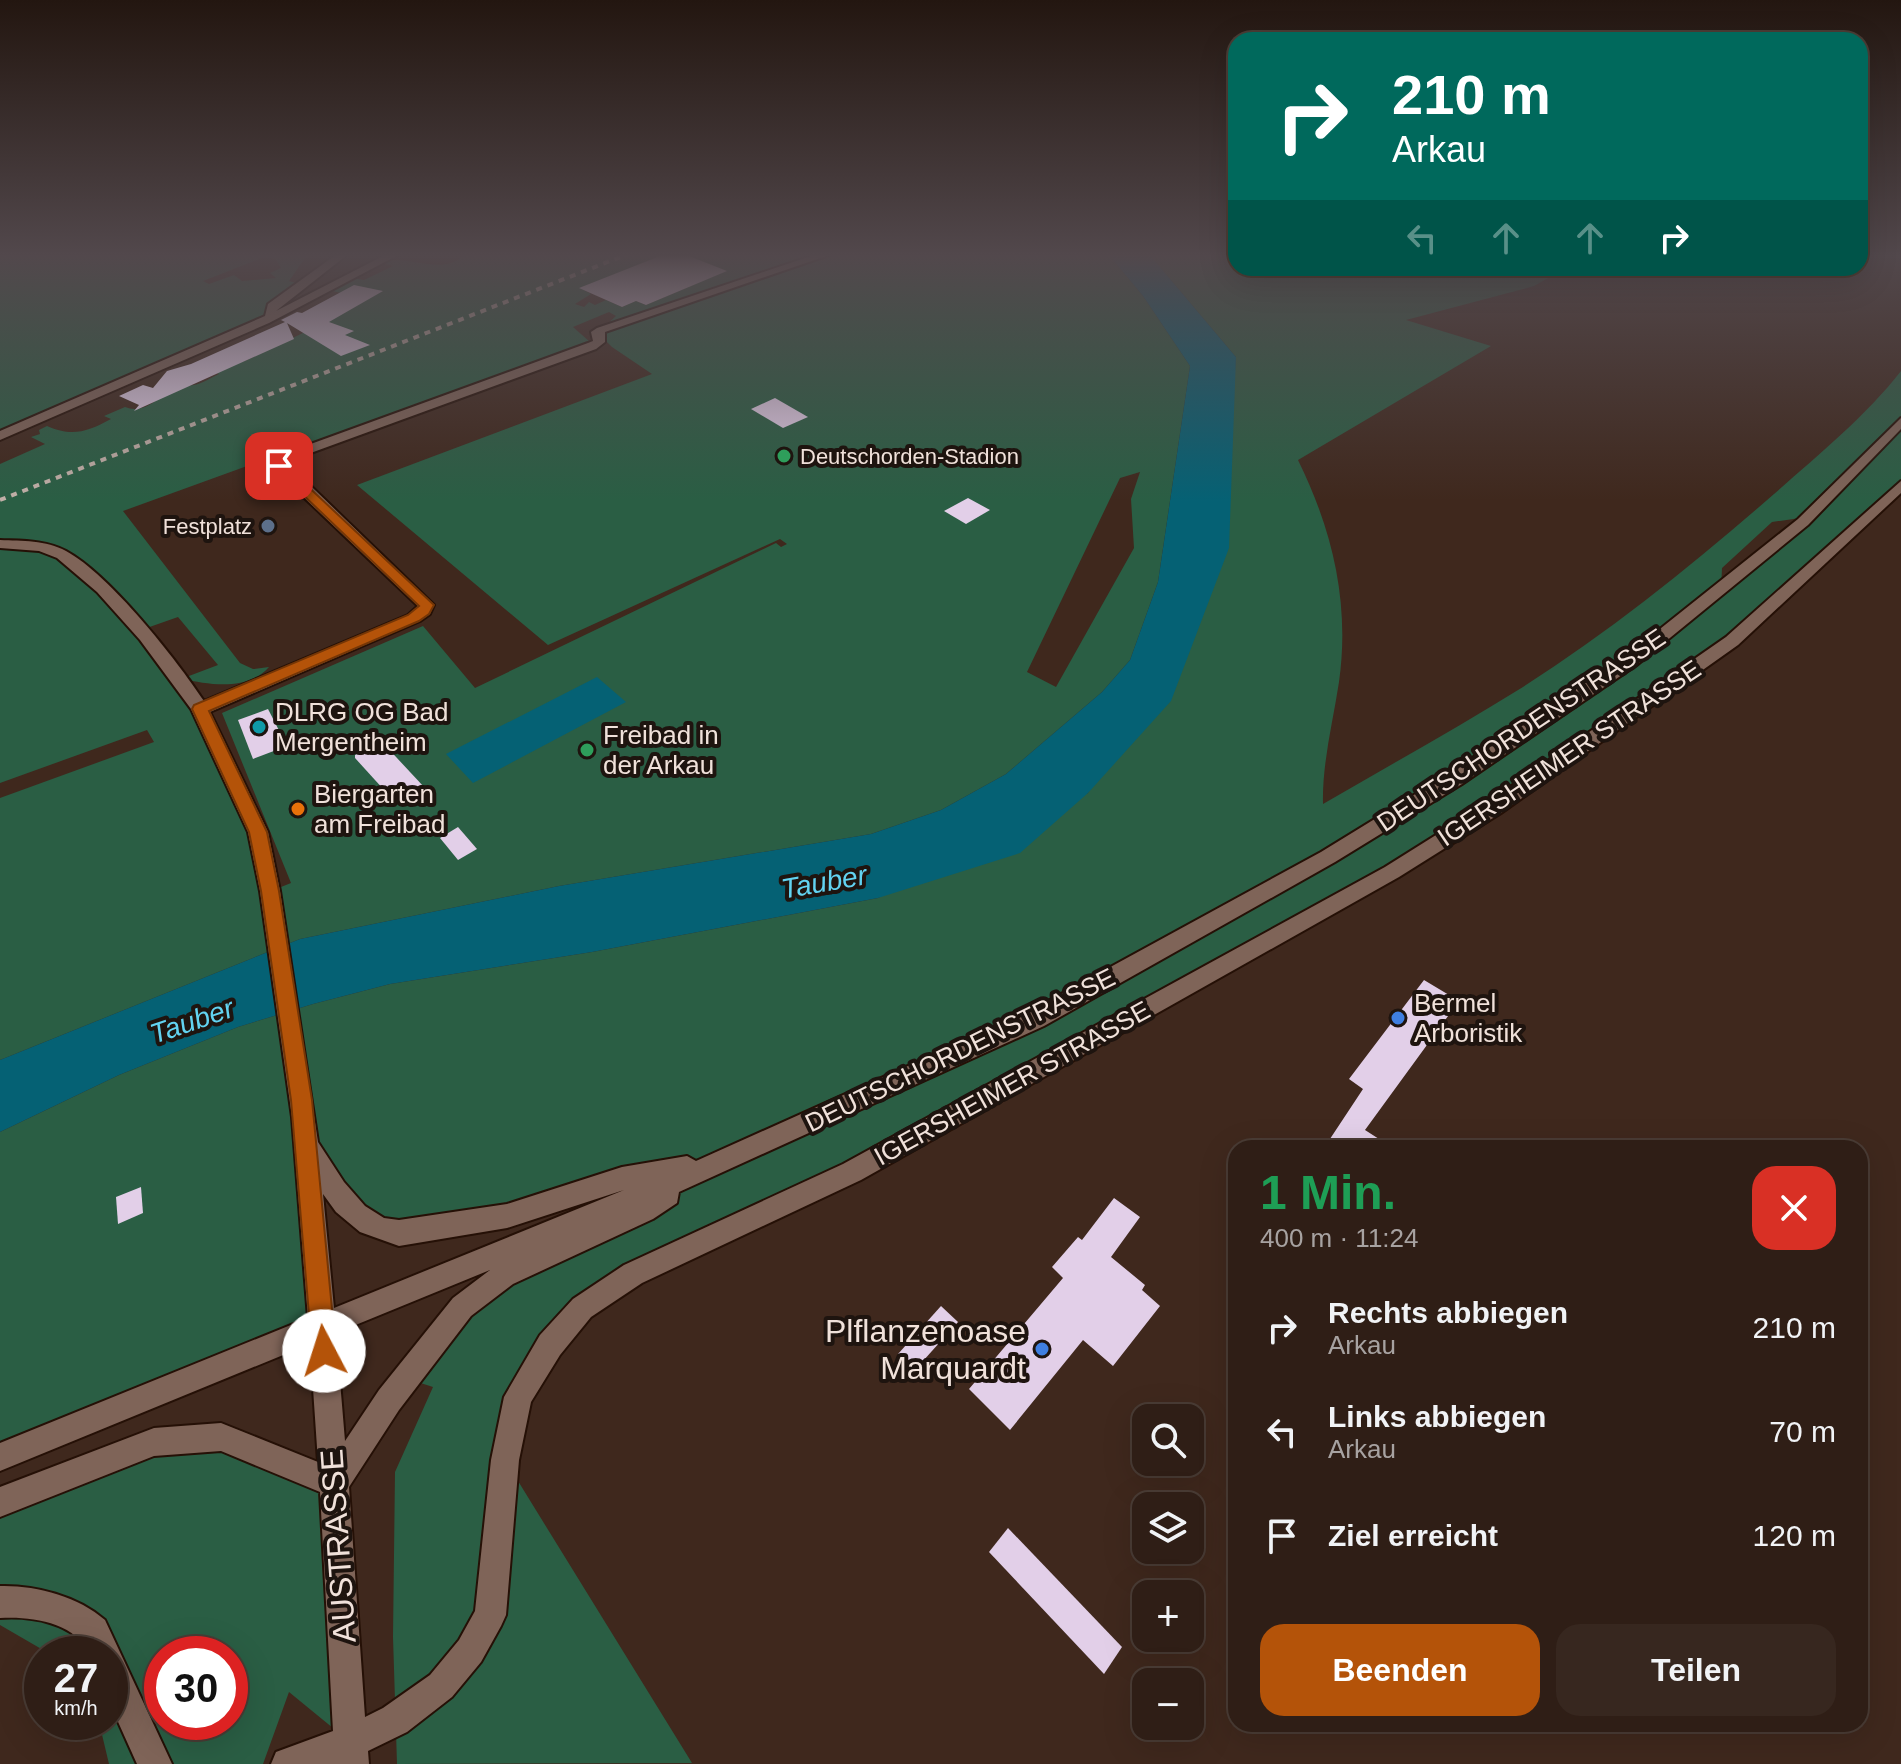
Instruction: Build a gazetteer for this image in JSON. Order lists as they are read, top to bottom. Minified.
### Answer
{"streets":{"street":["DEUTSCHORDENSTRASSE","IGERSHEIMER STRASSE","AUSTRASSE"]},"crossings":[["DEUTSCHORDENSTRASSE","AUSTRASSE"],["IGERSHEIMER STRASSE","AUSTRASSE"]],"water":["Tauber"],"places":["Deutschorden-Stadion","Festplatz","DLRG OG Bad Mergentheim","Freibad in der Arkau","Biergarten am Freibad","Bermel Arboristik","Plflanzenoase Marquardt"],"page":{"turn":["210 m","Arkau"],"heading":["1 Min.","400 m · 11:24"],"list":[{"name":"Rechts abbiegen","note":"Arkau","value":"210 m"},{"name":"Links abbiegen","note":"Arkau","value":"70 m"},{"name":"Ziel erreicht","value":"120 m"}],"map_buttons":["+","−"],"buttons":["Beenden","Teilen"],"speed":"27 km/h","limit":"30"}}
